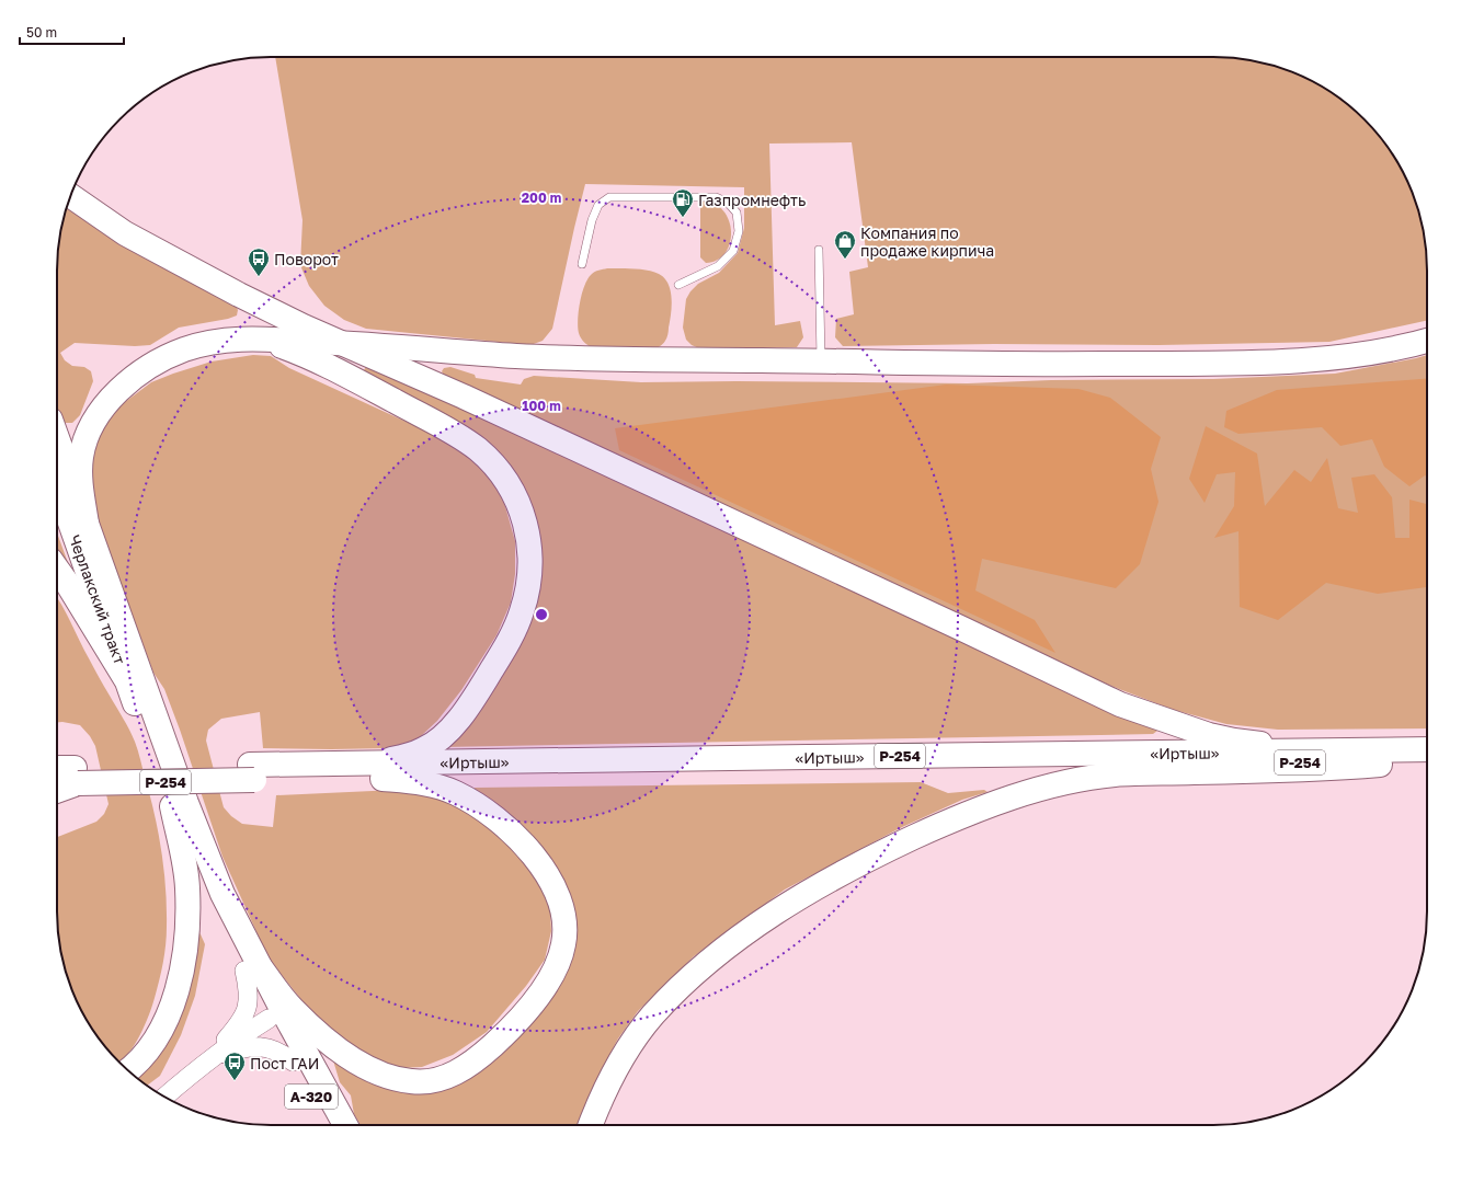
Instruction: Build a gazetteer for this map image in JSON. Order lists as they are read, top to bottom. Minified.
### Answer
{"streets":{"main road":["Черлакский тракт","«Иртыш»","Р-254","А-320"]},"crossings":[["«Иртыш»","Р-254"]],"places":{"fuel station":["Газпромнефть"],"shop":["Компания по продаже кирпича"],"bus stop":["Поворот","Пост ГАИ"]},"scale_bar":"50 m","rings":["200 m","100 m"]}
